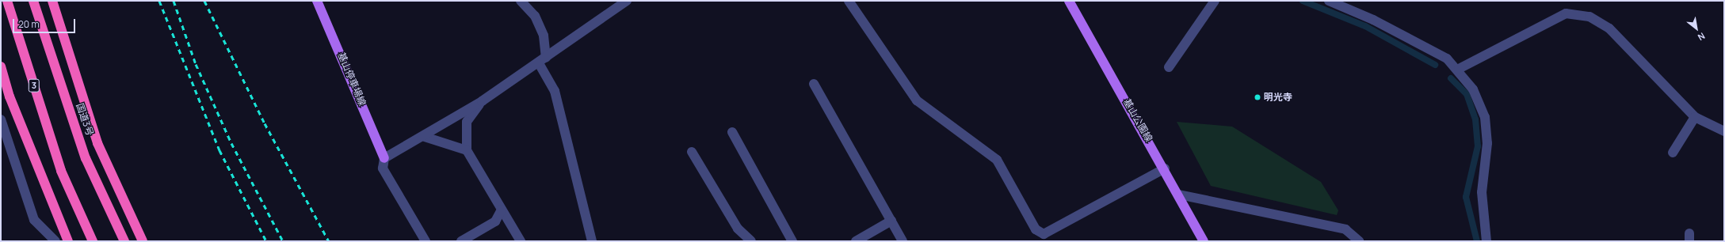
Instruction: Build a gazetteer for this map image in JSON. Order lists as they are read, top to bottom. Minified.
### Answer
{"streets":{"highway":["3","国道3号"],"main road":["基山停車場線","基山公園線"]},"places":["明光寺"],"scale_bar":"20 m","north":"bottom right"}
